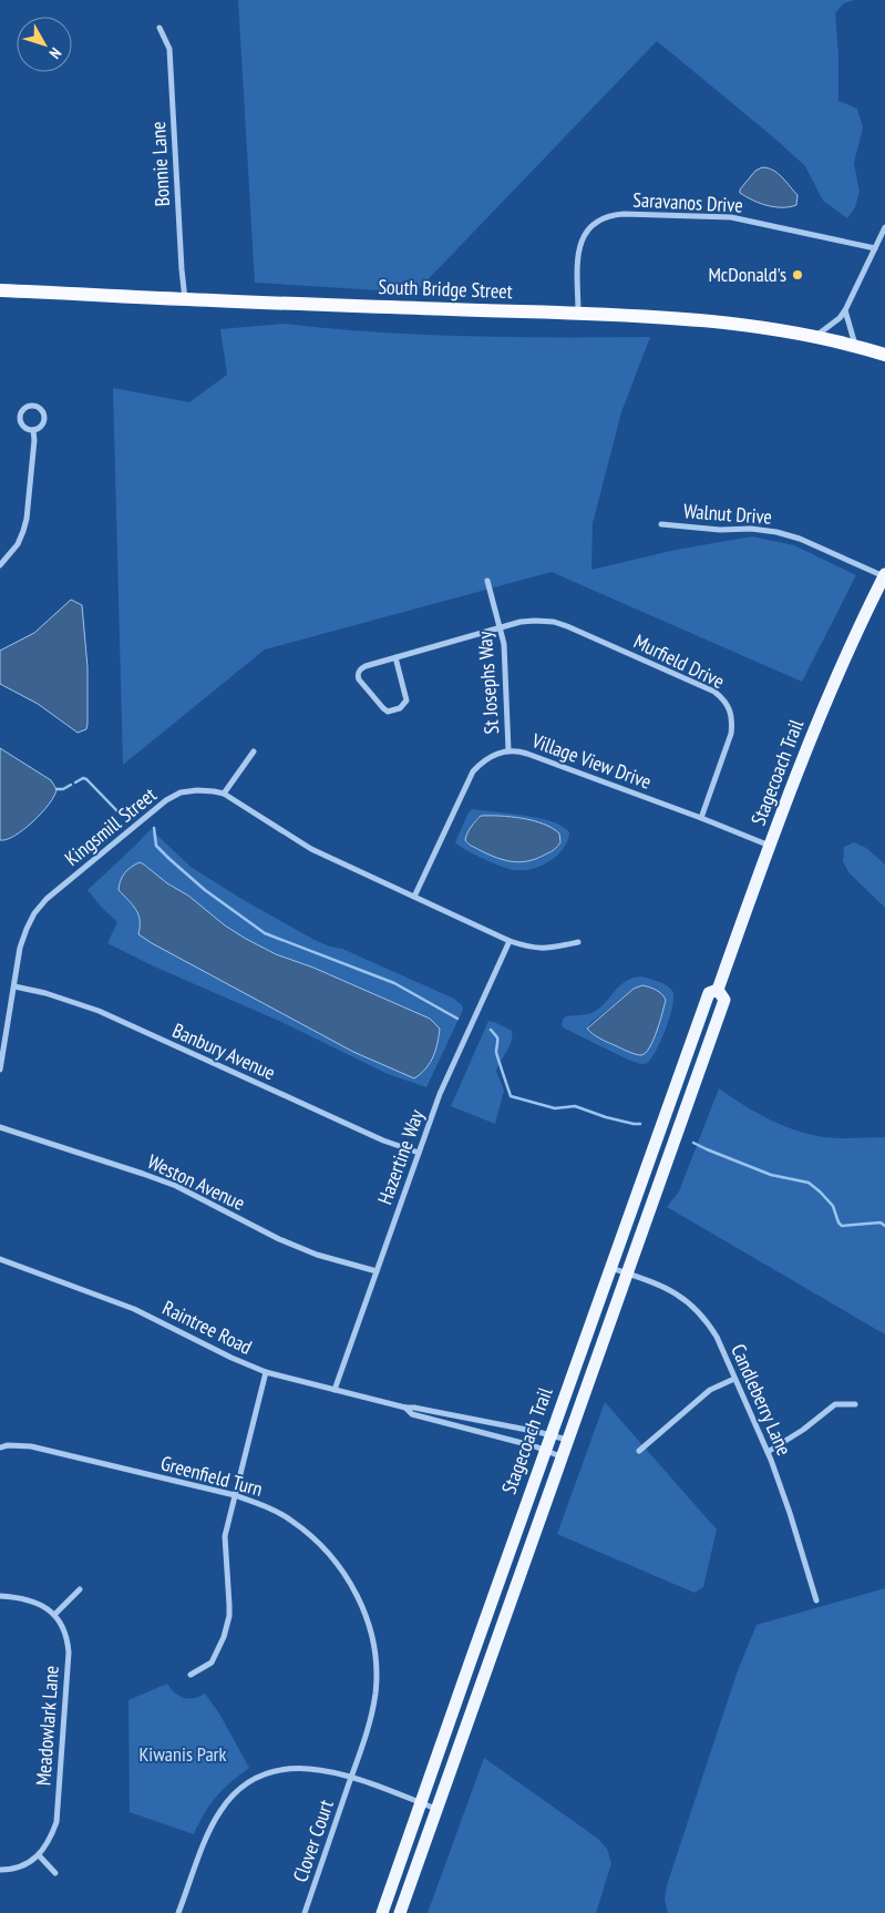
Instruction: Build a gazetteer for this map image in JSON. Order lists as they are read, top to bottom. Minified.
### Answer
{"streets":{"highway":["South Bridge Street"],"main road":["Stagecoach Trail"],"street":["Bonnie Lane","Saravanos Drive","Walnut Drive","Murfield Drive","St Josephs Way","Village View Drive","Kingsmill Street","Banbury Avenue","Hazertine Way","Weston Avenue","Raintree Road","Candleberry Lane","Greenfield Turn","Meadowlark Lane","Clover Court"]},"crossings":[["Bonnie Lane","South Bridge Street"],["Saravanos Drive","South Bridge Street"],["Walnut Drive","Stagecoach Trail"],["Murfield Drive","St Josephs Way"],["Murfield Drive","Village View Drive"],["St Josephs Way","Village View Drive"],["Village View Drive","Stagecoach Trail"],["Village View Drive","Kingsmill Street"],["Stagecoach Trail","Raintree Road"],["Stagecoach Trail","Candleberry Lane"],["Kingsmill Street","Banbury Avenue"],["Kingsmill Street","Hazertine Way"],["Banbury Avenue","Hazertine Way"],["Hazertine Way","Weston Avenue"],["Hazertine Way","Raintree Road"],["Greenfield Turn","Clover Court"]],"parks":["Kiwanis Park"],"places":["McDonald's"],"north":"bottom right"}
